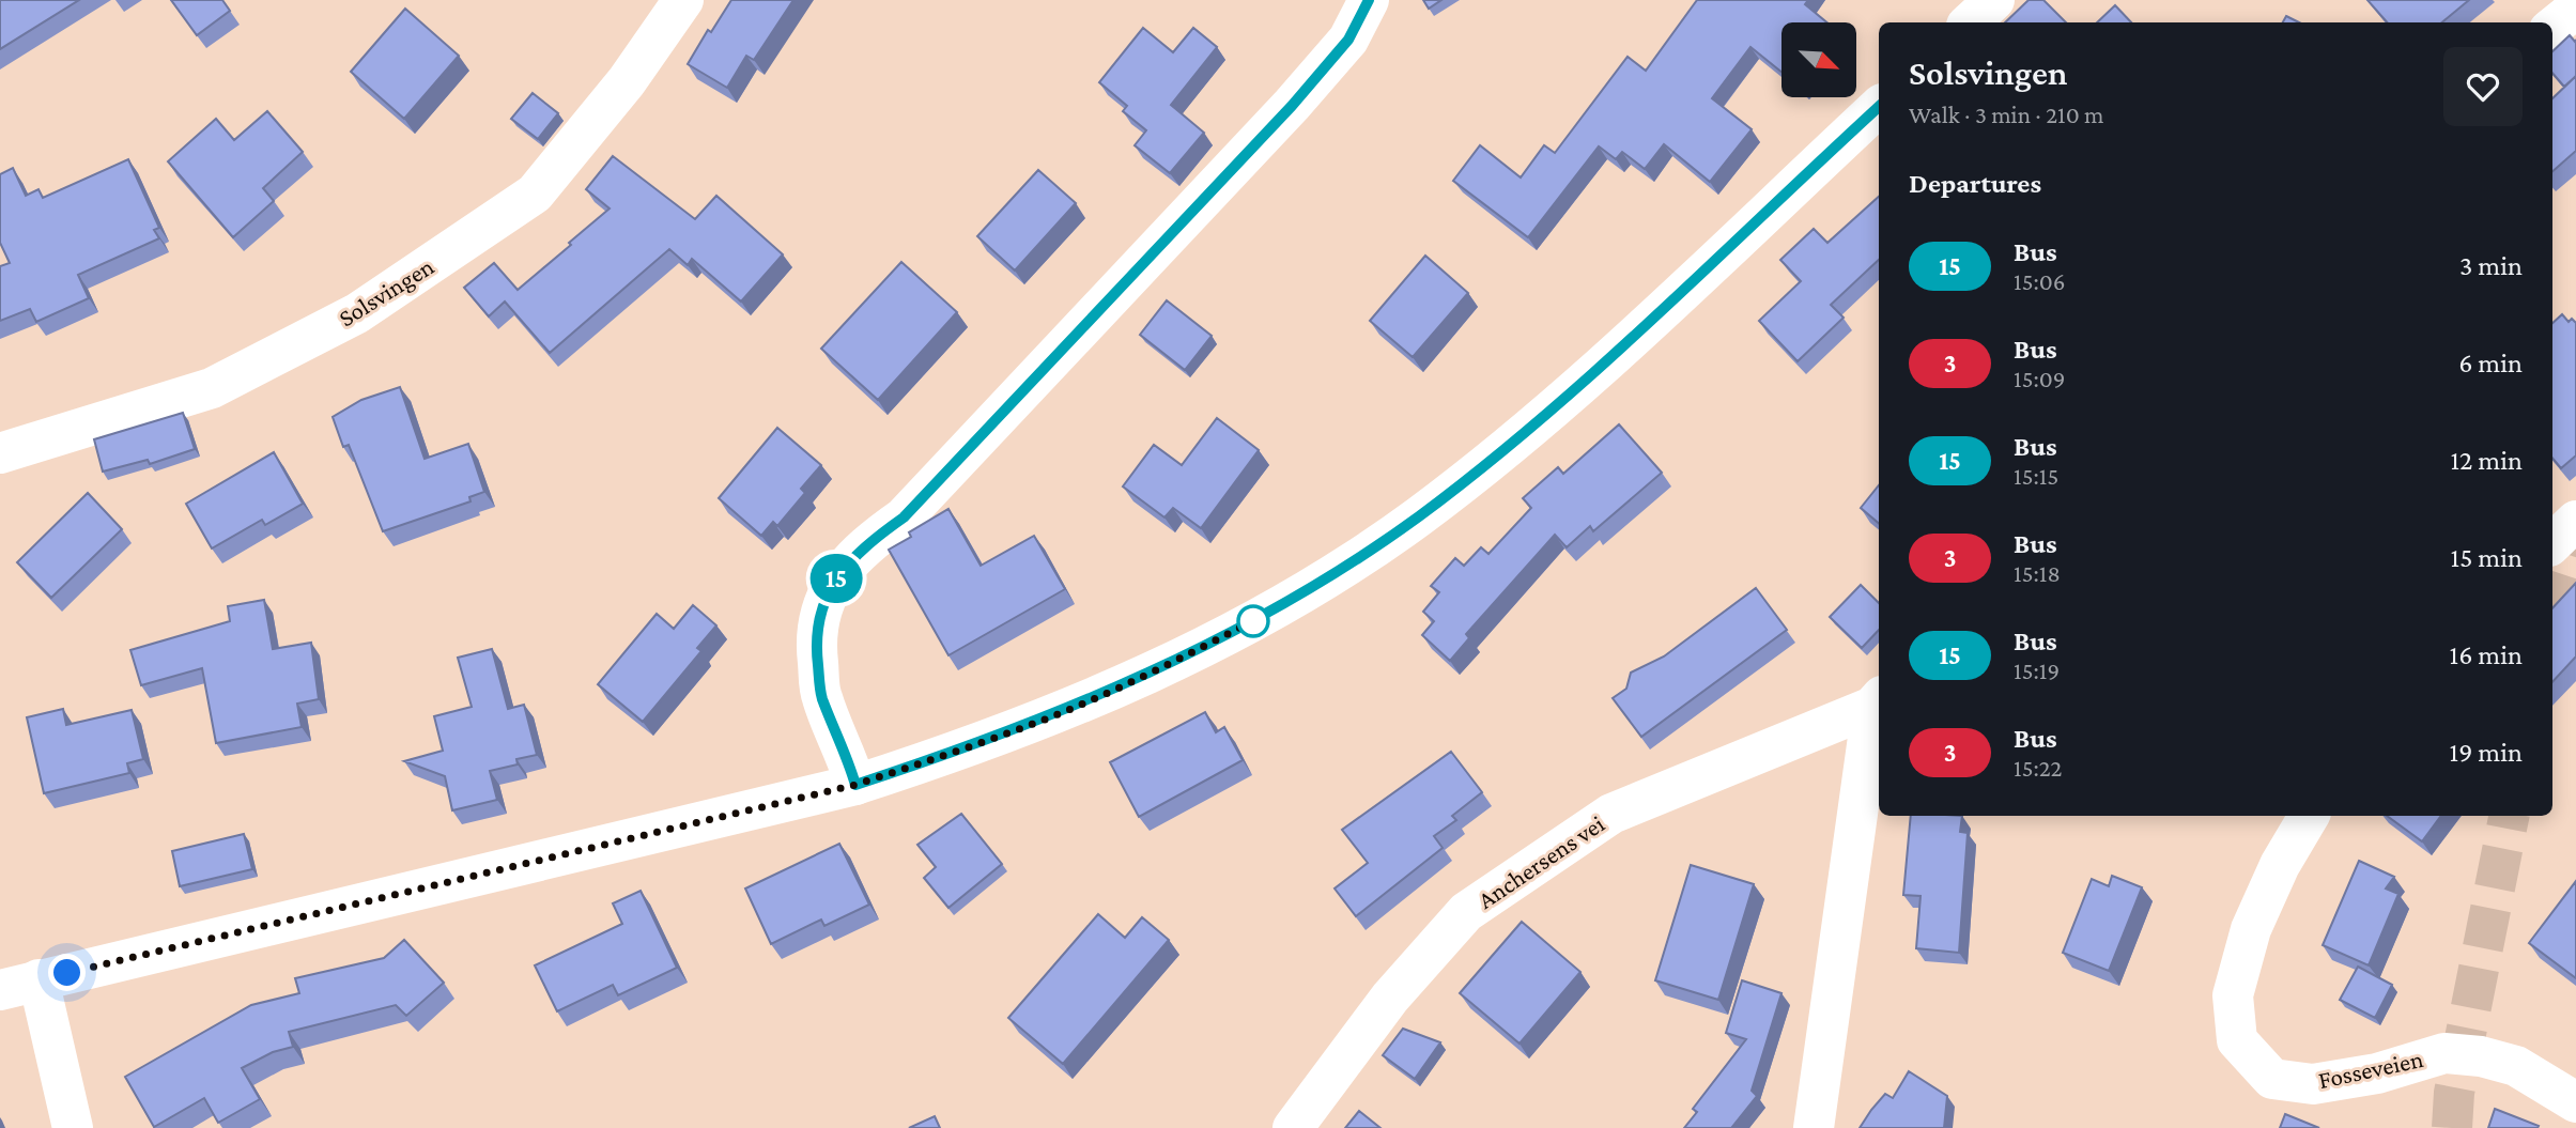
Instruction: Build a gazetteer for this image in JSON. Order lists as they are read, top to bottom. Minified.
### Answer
{"streets":{"street":["Solsvingen","Anchersens vei","Fosseveien"]},"lines":["bus line 15"],"north":"bottom right","page":{"on_map":"15","heading":[["Solsvingen","Walk · 3 min · 210 m"],"Departures"],"list":[{"mark":"15","name":"Bus","note":"15:06","value":"3 min"},{"mark":"3","name":"Bus","note":"15:09","value":"6 min"},{"mark":"15","name":"Bus","note":"15:15","value":"12 min"},{"mark":"3","name":"Bus","note":"15:18","value":"15 min"},{"mark":"15","name":"Bus","note":"15:19","value":"16 min"},{"mark":"3","name":"Bus","note":"15:22","value":"19 min"}]}}
